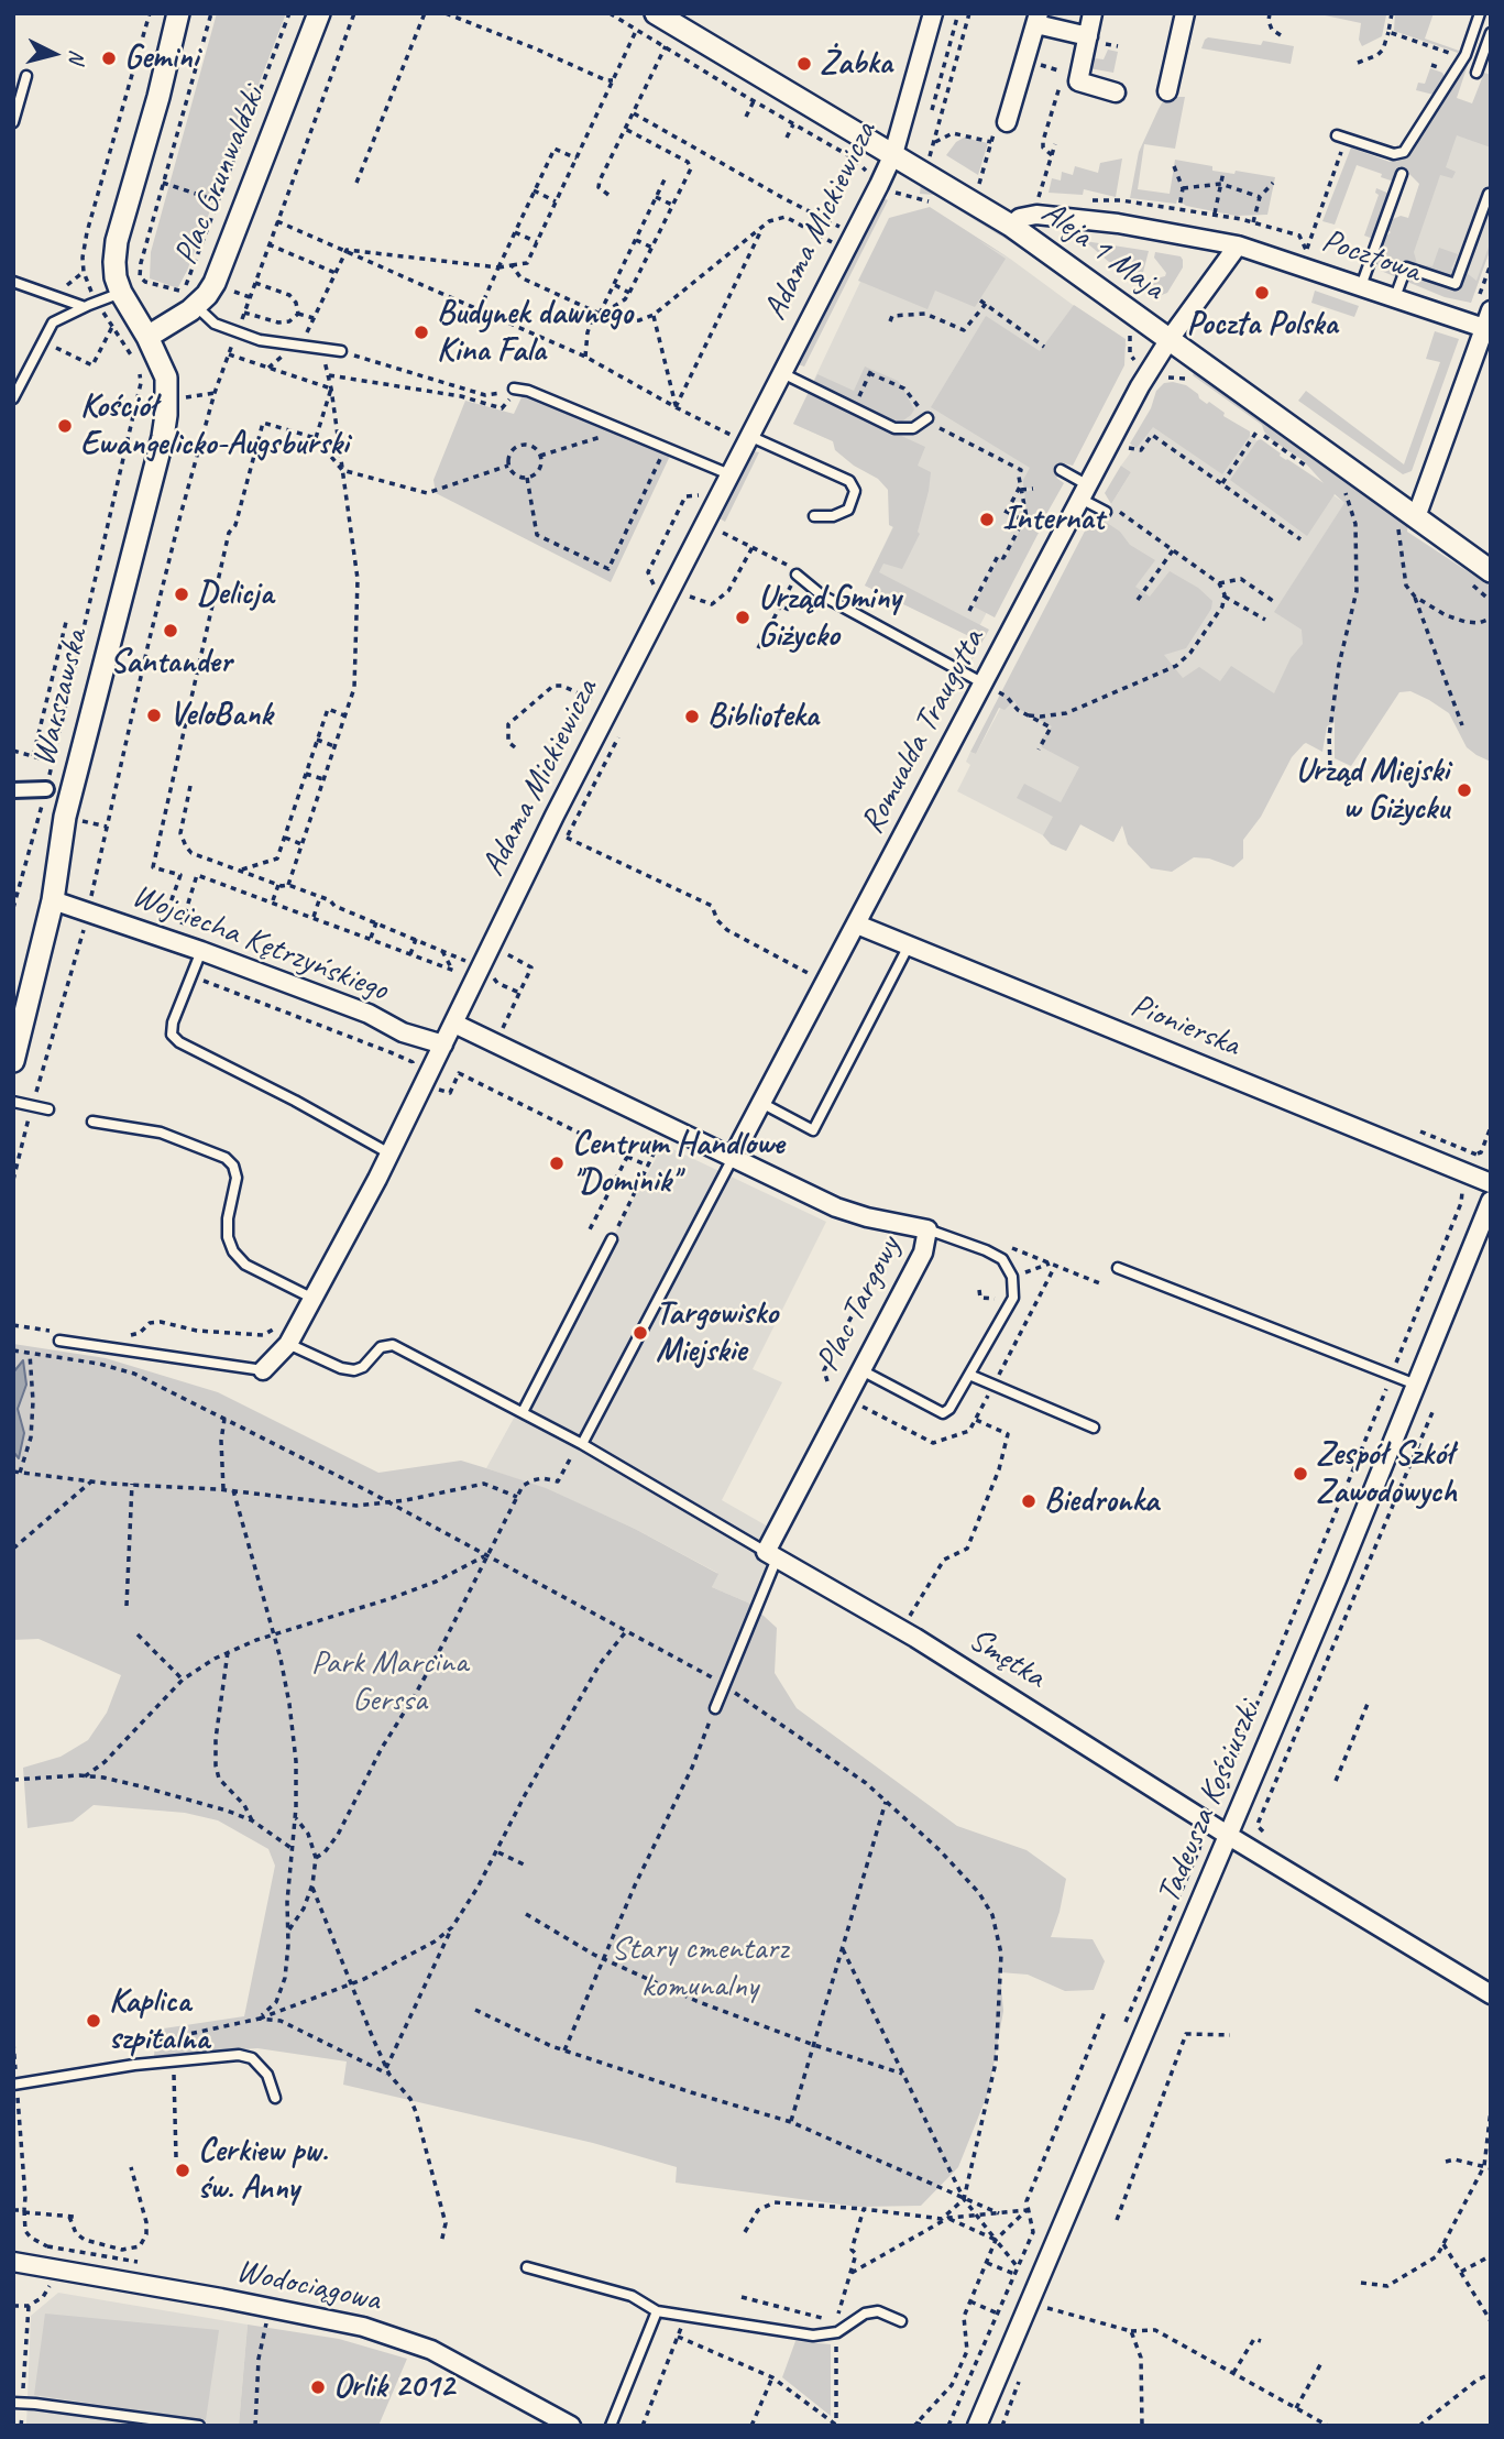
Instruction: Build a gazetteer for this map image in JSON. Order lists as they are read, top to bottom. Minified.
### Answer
{"streets":{"street":["Plac Grunwaldzki","Adama Mickiewicza","Aleja 1 Maja","Pocztowa","Warszawska","Romualda Traugutta","Wojciecha Kętrzyńskiego","Pionierska","Plac Targowy","Smętka","Tadeusza Kościuszki","Wodociągowa"]},"crossings":[["Adama Mickiewicza","Aleja 1 Maja"],["Adama Mickiewicza","Wojciecha Kętrzyńskiego"],["Adama Mickiewicza","Smętka"],["Aleja 1 Maja","Pocztowa"],["Aleja 1 Maja","Romualda Traugutta"],["Warszawska","Wojciecha Kętrzyńskiego"],["Romualda Traugutta","Pionierska"],["Romualda Traugutta","Plac Targowy"],["Plac Targowy","Smętka"],["Smętka","Tadeusza Kościuszki"]],"parks":["Park Marcina Gerssa","Stary cmentarz komunalny"],"places":["Gemini","Żabka","Poczta Polska","Budynek dawnego Kina Fala","Kościół Ewangelicko-Augsburski","Internat","Delicja","Urząd Gminy Giżycko","Santander","VeloBank","Biblioteka","Urząd Miejski w Giżycku","Centrum Handlowe \"Dominik\"","Targowisko Miejskie","Zespół Szkół Zawodowych","Biedronka","Kaplica szpitalna","Cerkiew pw. św. Anny","Orlik 2012"],"north":"right"}
